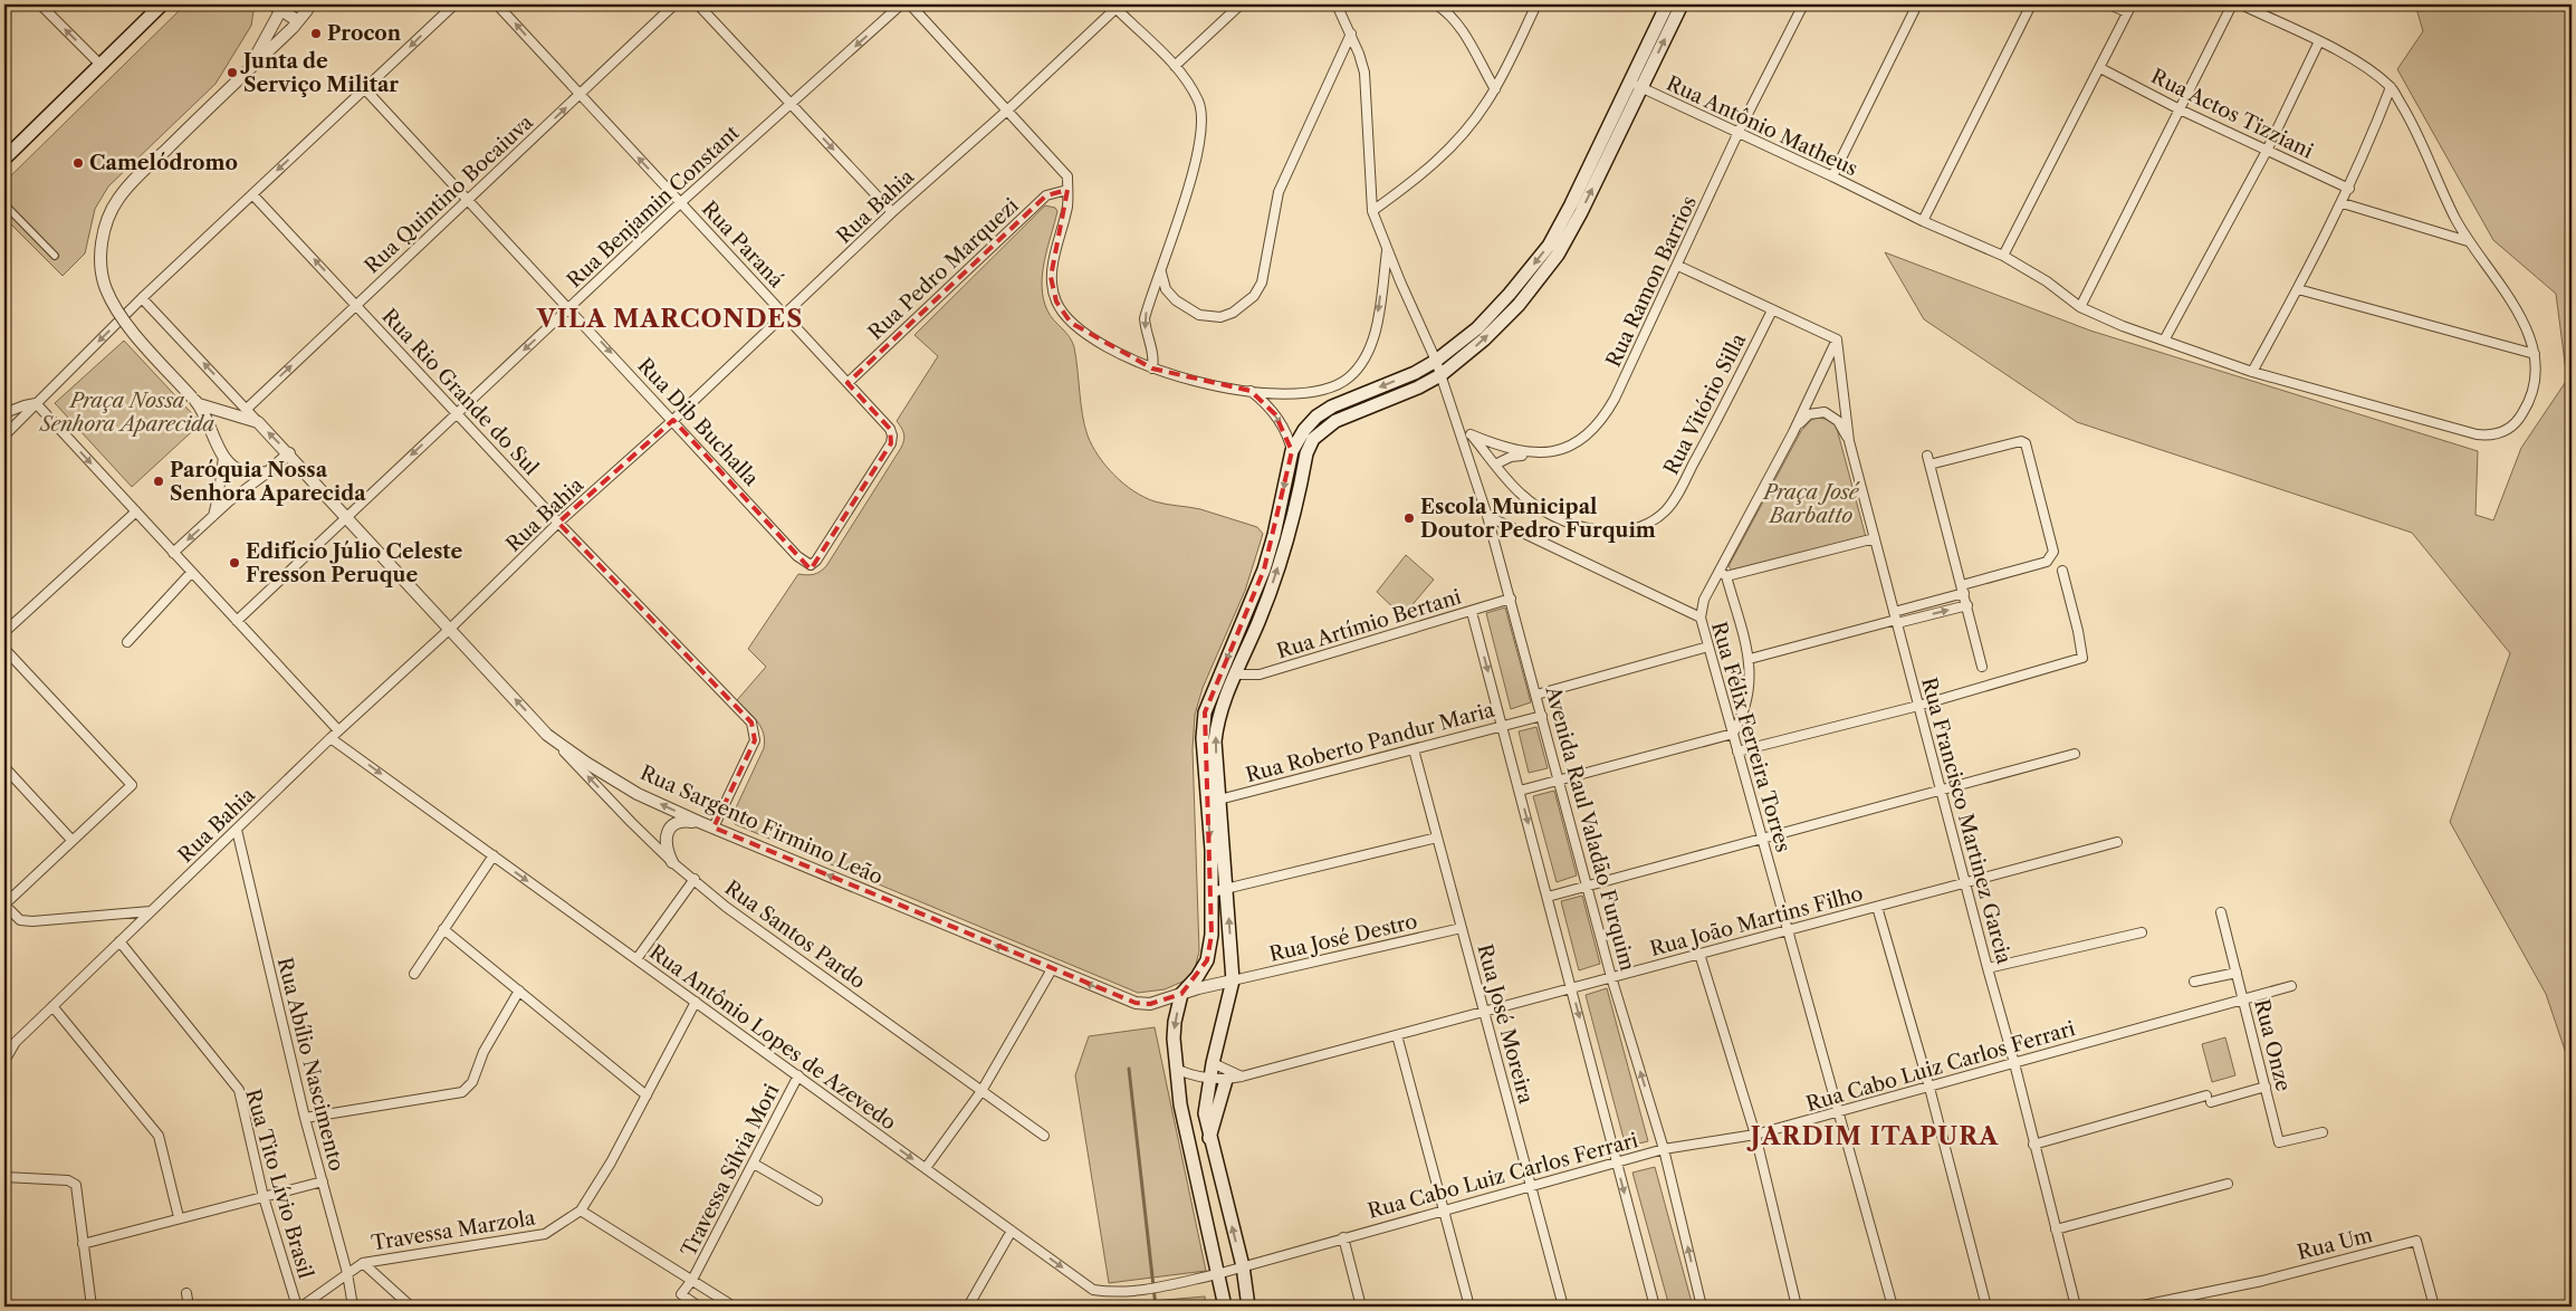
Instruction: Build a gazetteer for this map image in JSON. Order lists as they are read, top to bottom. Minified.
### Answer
{"streets":{"street":["Rua Actos Tizziani","Rua Antônio Matheus","Rua Quintino Bocaiuva","Rua Benjamin Constant","Rua Bahia","Rua Paraná","Rua Pedro Marquezi","Rua Ramon Barrios","Rua Rio Grande do Sul","Rua Vitório Silla","Rua Dib Buchalla","Rua Artímio Bertani","Rua Félix Ferreira Torres","Rua Roberto Pandur Maria","Rua Francisco Martinez Garcia","Rua Sargento Firmino Leão","Avenida Raul Valadão Furquim","Rua João Martins Filho","Rua Santos Pardo","Rua José Destro","Rua José Moreira","Rua Antônio Lopes de Azevedo","Rua Onze","Rua Abílio Nascimento","Rua Cabo Luiz Carlos Ferrari","Travessa Sílvia Mori","Rua Tito Lívio Brasil","Travessa Marzola","Rua Um"]},"crossings":[["Rua Antônio Matheus","Rua Ramon Barrios"],["Rua Quintino Bocaiuva","Rua Paraná"],["Rua Quintino Bocaiuva","Rua Rio Grande do Sul"],["Rua Quintino Bocaiuva","Rua Dib Buchalla"],["Rua Quintino Bocaiuva","Rua Sargento Firmino Leão"],["Rua Benjamin Constant","Rua Paraná"],["Rua Benjamin Constant","Rua Rio Grande do Sul"],["Rua Benjamin Constant","Rua Dib Buchalla"],["Rua Benjamin Constant","Rua Sargento Firmino Leão"],["Rua Bahia","Rua Paraná"],["Rua Bahia","Rua Rio Grande do Sul"],["Rua Bahia","Rua Dib Buchalla"],["Rua Bahia","Rua Sargento Firmino Leão"],["Rua Bahia","Rua Antônio Lopes de Azevedo"],["Rua Bahia","Rua Abílio Nascimento"],["Rua Bahia","Rua Tito Lívio Brasil"],["Rua Paraná","Rua Pedro Marquezi"],["Rua Paraná","Rua Dib Buchalla"],["Rua Ramon Barrios","Rua Vitório Silla"],["Rua Ramon Barrios","Avenida Raul Valadão Furquim"],["Rua Rio Grande do Sul","Rua Sargento Firmino Leão"],["Rua Artímio Bertani","Avenida Raul Valadão Furquim"],["Rua Félix Ferreira Torres","Avenida Raul Valadão Furquim"],["Rua Félix Ferreira Torres","Rua João Martins Filho"],["Rua Félix Ferreira Torres","Rua Cabo Luiz Carlos Ferrari"],["Rua Roberto Pandur Maria","Avenida Raul Valadão Furquim"],["Rua Roberto Pandur Maria","Rua José Moreira"],["Rua Francisco Martinez Garcia","Rua João Martins Filho"],["Rua Francisco Martinez Garcia","Rua Cabo Luiz Carlos Ferrari"],["Rua Sargento Firmino Leão","Rua Santos Pardo"],["Rua Sargento Firmino Leão","Rua José Destro"],["Avenida Raul Valadão Furquim","Rua João Martins Filho"],["Avenida Raul Valadão Furquim","Rua Cabo Luiz Carlos Ferrari"],["Rua João Martins Filho","Rua José Moreira"],["Rua José Destro","Rua José Moreira"],["Rua José Moreira","Rua Cabo Luiz Carlos Ferrari"],["Rua Antônio Lopes de Azevedo","Rua Cabo Luiz Carlos Ferrari"],["Rua Antônio Lopes de Azevedo","Travessa Sílvia Mori"],["Rua Antônio Lopes de Azevedo","Travessa Marzola"],["Rua Onze","Rua Cabo Luiz Carlos Ferrari"],["Rua Abílio Nascimento","Travessa Marzola"],["Travessa Sílvia Mori","Travessa Marzola"]],"one_way":["Rua Quintino Bocaiuva","Rua Benjamin Constant","Rua Paraná","Rua Sargento Firmino Leão","Rua Antônio Lopes de Azevedo"],"districts":["VILA MARCONDES","JARDIM ITAPURA"],"parks":["Praça Nossa Senhora Aparecida","Praça José Barbatto"],"places":["Procon","Junta de Serviço Militar","Camelódromo","Paróquia Nossa Senhora Aparecida","Escola Municipal Doutor Pedro Furquim","Edifício Júlio Celeste Fresson Peruque"]}
